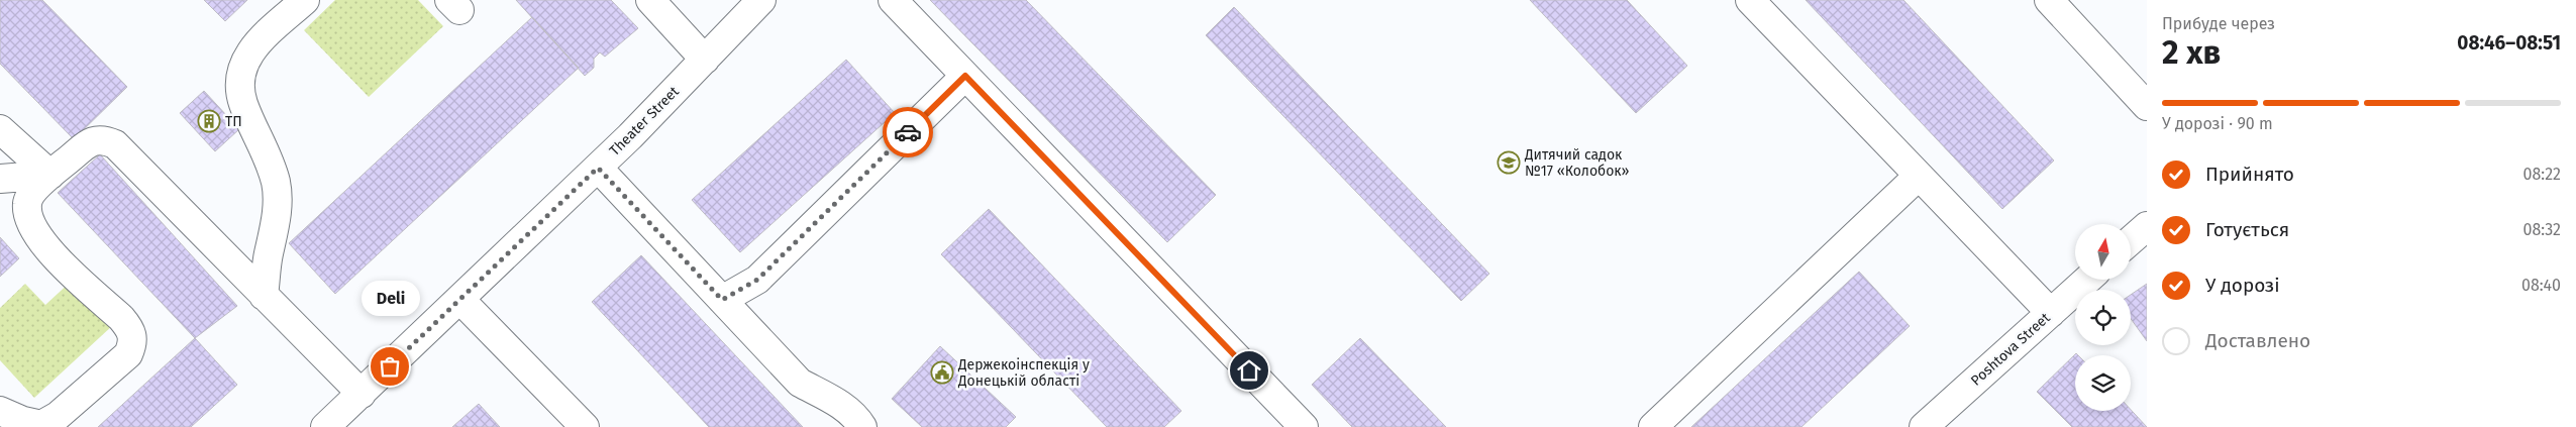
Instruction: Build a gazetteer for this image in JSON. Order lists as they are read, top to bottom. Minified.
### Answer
{"streets":{"street":["Theater Street","Poshtova Street"]},"places":{"building":["ТП"],"school or university":["Дитячий садок №17 «Колобок»"],"other":["Deli"],"public building":["Держекоінспекція у Донецькій області"]},"north":"top","page":{"heading":["2 хв","Прибуде через","08:46–08:51"],"bar":"У дорозі · 90 m","list":[["Прийнято","08:22"],["Готується","08:32"],["У дорозі","08:40"],"Доставлено"],"bubble":"Deli"}}
